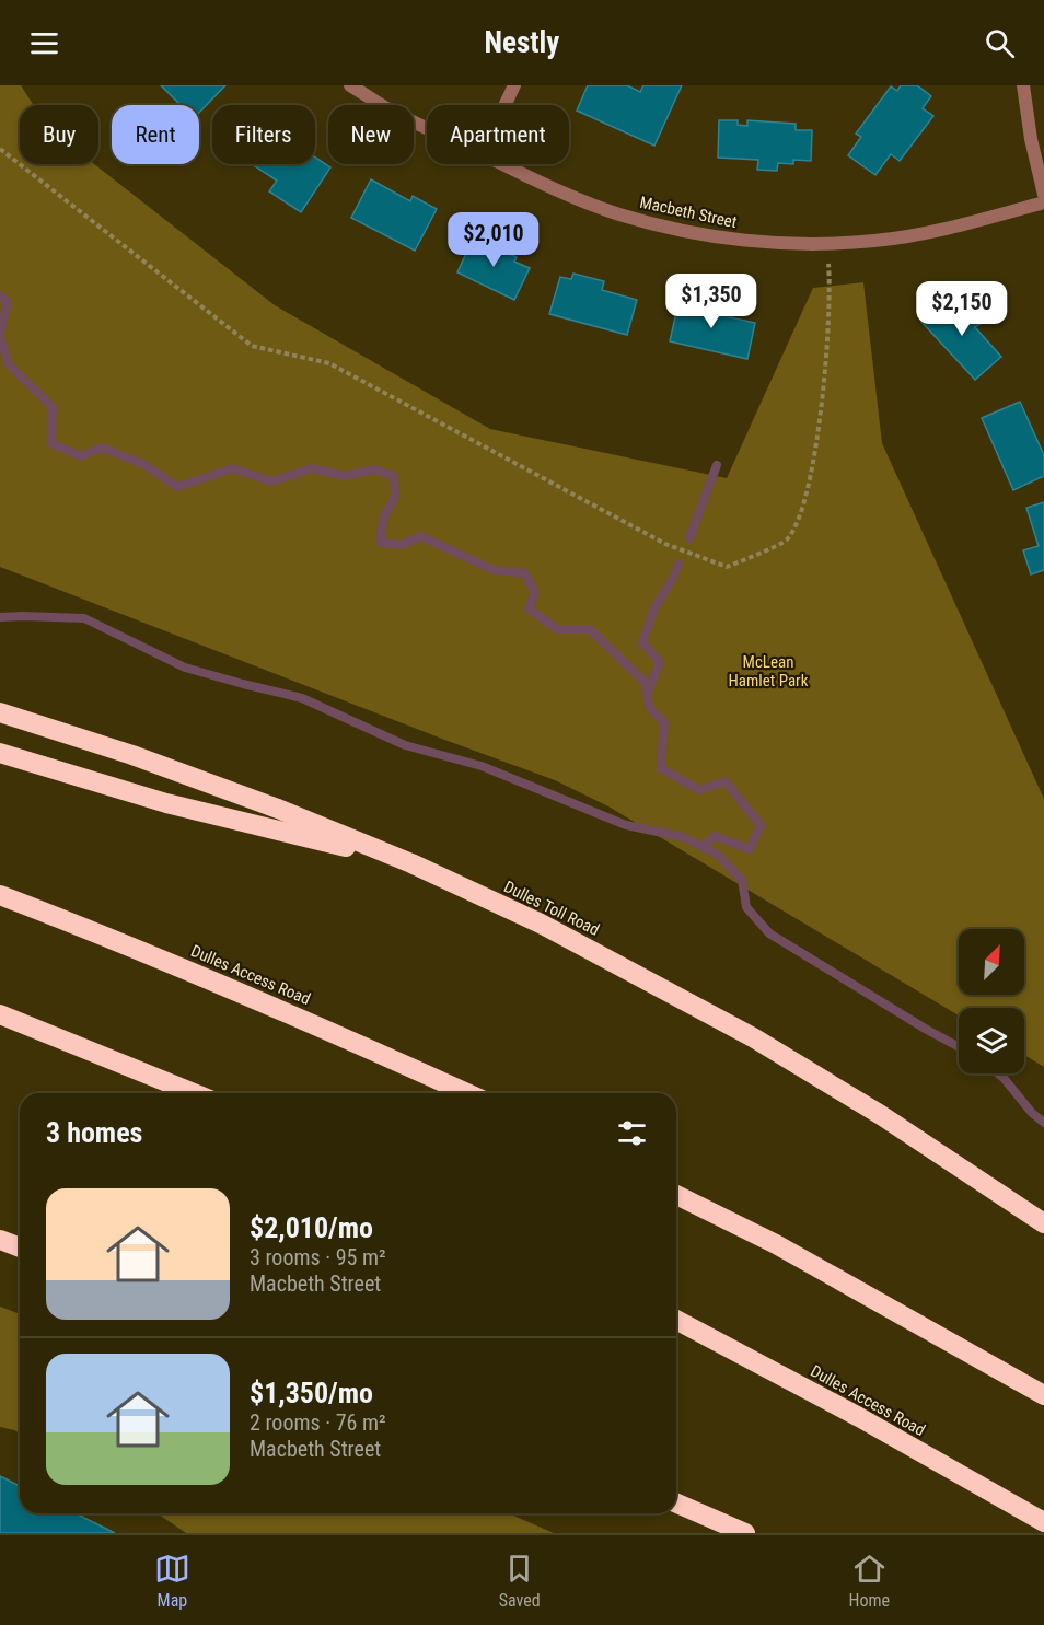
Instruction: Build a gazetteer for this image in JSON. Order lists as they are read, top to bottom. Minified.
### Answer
{"streets":{"highway":["Dulles Toll Road","Dulles Access Road"],"street":["Macbeth Street"]},"parks":["McLean Hamlet Park"],"north":"top right","page":{"header":"Nestly","chip":["Buy","Rent","Filters","New","Apartment"],"price":["$2,010","$1,350","$2,150"],"heading":"3 homes","list":[{"name":"$2,010/mo","note":"3 rooms · 95 m² · Macbeth Street"},{"name":"$1,350/mo","note":"2 rooms · 76 m² · Macbeth Street"}],"tabs":["Map","Saved","Home"]}}
